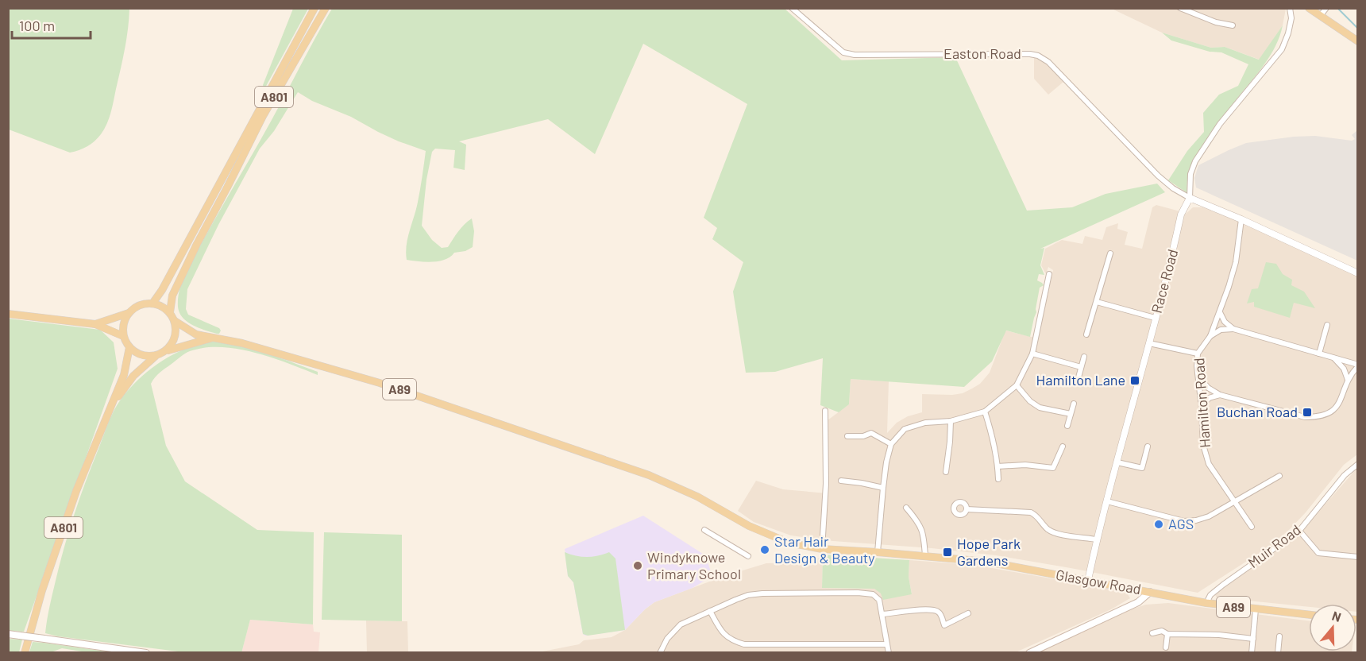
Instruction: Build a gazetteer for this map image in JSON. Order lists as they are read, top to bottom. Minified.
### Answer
{"streets":{"main road":["A801","A89","Glasgow Road"],"street":["Easton Road","Race Road","Hamilton Road","Muir Road"]},"crossings":[["Easton Road","Race Road"],["A801","A89"],["Race Road","Glasgow Road"],["A89","Glasgow Road"],["Muir Road","Glasgow Road"]],"places":{"transit":["Hamilton Lane","Buchan Road","Hope Park Gardens"],"other":["AGS","Star Hair Design & Beauty","Windyknowe Primary School"]},"scale_bar":"100 m","north":"top"}
